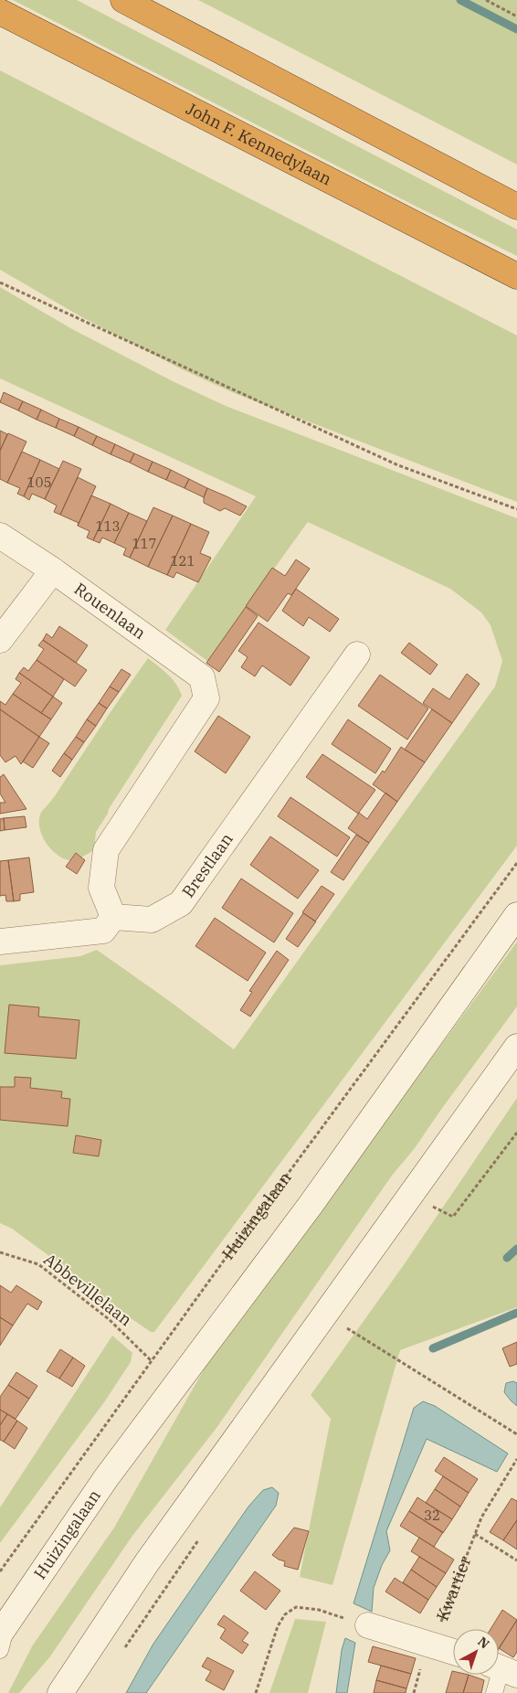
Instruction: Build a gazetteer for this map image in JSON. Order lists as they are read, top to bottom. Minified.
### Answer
{"streets":{"highway":["John F. Kennedylaan"],"main road":["Rouenlaan","Brestlaan","Huizingalaan"],"path":["Abbevillelaan","Kwartier"]},"crossings":[["Rouenlaan","Brestlaan"],["Huizingalaan","Abbevillelaan"]],"house_numbers":["105","113","117","121","32"],"north":"top right"}
